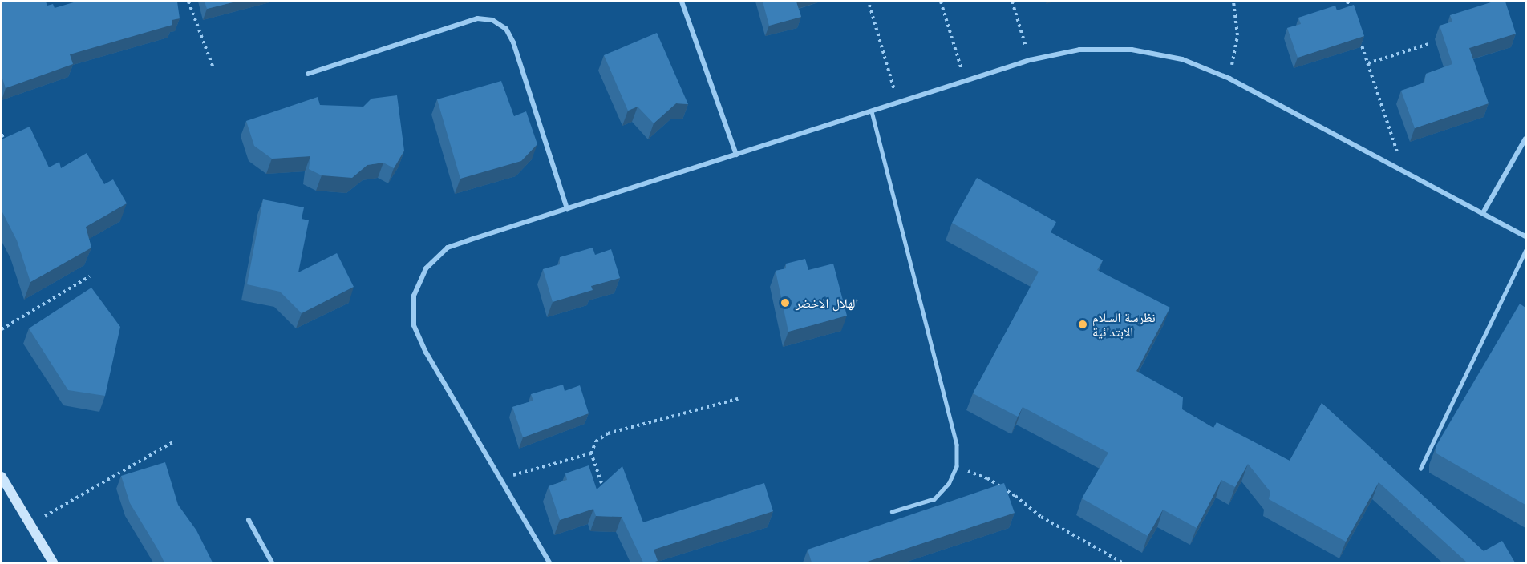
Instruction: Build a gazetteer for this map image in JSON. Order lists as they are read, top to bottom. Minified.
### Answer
{"places":["الهلال الاخضر","نظرسة السلام الابتدائية"]}
